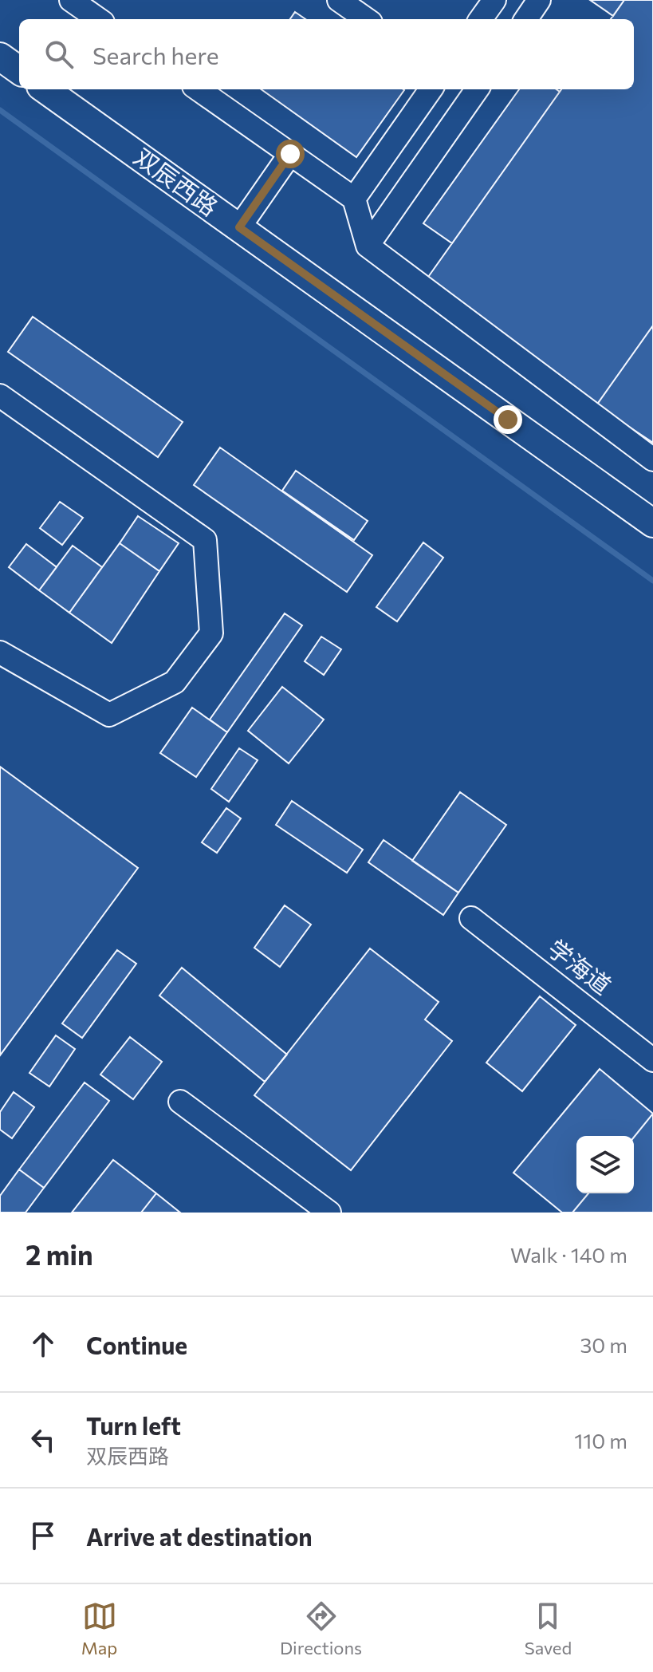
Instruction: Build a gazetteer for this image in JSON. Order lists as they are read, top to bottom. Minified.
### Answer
{"streets":{"main road":["双辰西路"],"street":["学海道"]},"page":{"search":"Search here","heading":["2 min","Walk · 140 m"],"list":[["Continue","30 m"],["Turn left","双辰西路","110 m"],"Arrive at destination"],"nav":["Map","Directions","Saved"]}}
